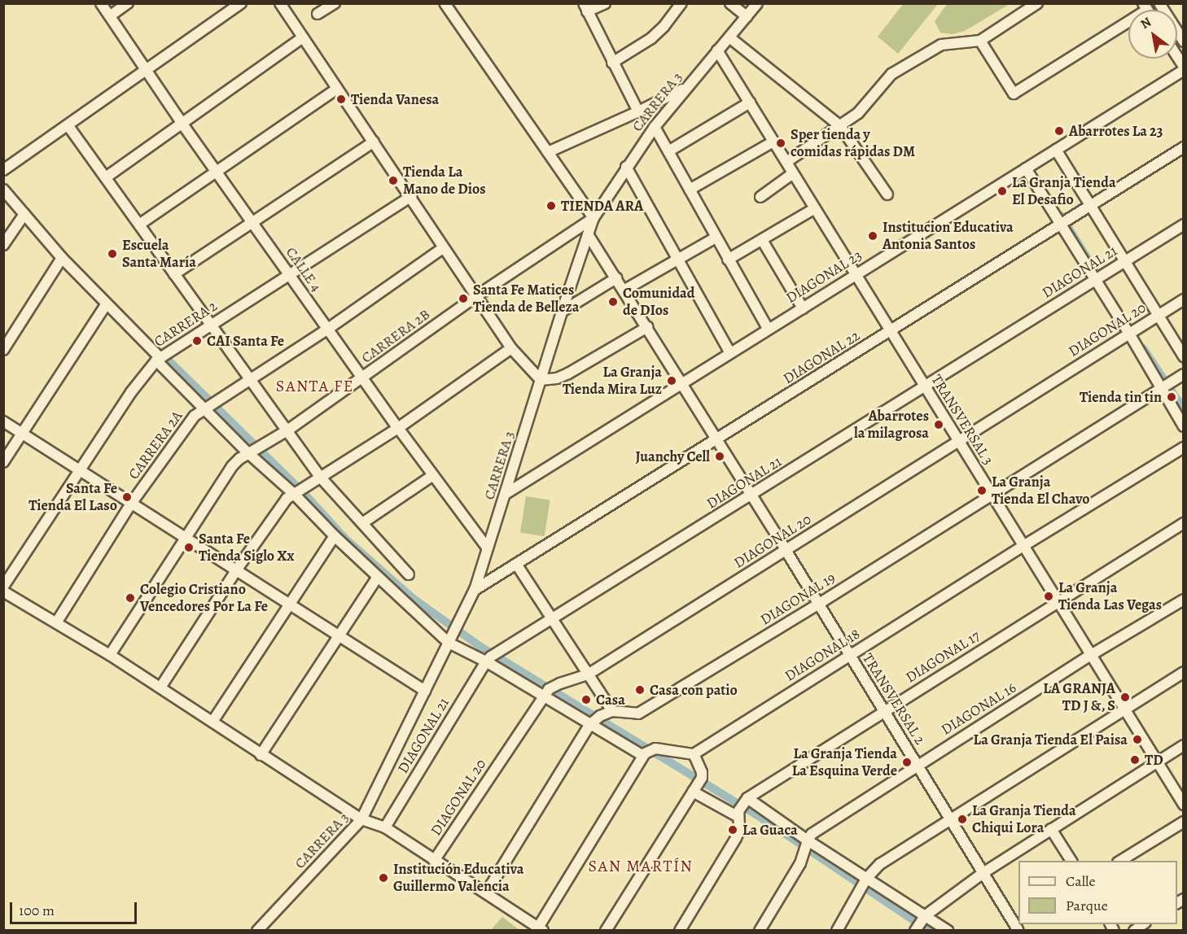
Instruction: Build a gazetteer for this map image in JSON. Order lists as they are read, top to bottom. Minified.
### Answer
{"streets":{"street":["CARRERA 3","CALLE 4","DIAGONAL 21","DIAGONAL 23","CARRERA 2","DIAGONAL 20","CARRERA 2B","DIAGONAL 22","TRANSVERSAL 3","CARRERA 2A","DIAGONAL 19","DIAGONAL 18","DIAGONAL 17","TRANSVERSAL 2","DIAGONAL 16"]},"crossings":[["CARRERA 3","CALLE 4"],["CARRERA 3","DIAGONAL 23"],["CARRERA 3","CARRERA 2B"],["CARRERA 3","DIAGONAL 22"],["CARRERA 3","TRANSVERSAL 3"],["CARRERA 3","TRANSVERSAL 2"],["CALLE 4","CARRERA 2"],["CALLE 4","CARRERA 2B"],["CALLE 4","CARRERA 2A"],["DIAGONAL 21","TRANSVERSAL 3"],["DIAGONAL 21","TRANSVERSAL 2"],["DIAGONAL 23","TRANSVERSAL 3"],["DIAGONAL 23","TRANSVERSAL 2"],["DIAGONAL 20","TRANSVERSAL 3"],["DIAGONAL 20","TRANSVERSAL 2"],["DIAGONAL 22","TRANSVERSAL 3"],["DIAGONAL 22","TRANSVERSAL 2"],["TRANSVERSAL 3","DIAGONAL 19"],["TRANSVERSAL 3","DIAGONAL 18"],["TRANSVERSAL 3","DIAGONAL 17"],["TRANSVERSAL 3","DIAGONAL 16"],["DIAGONAL 19","TRANSVERSAL 2"],["DIAGONAL 18","TRANSVERSAL 2"],["DIAGONAL 17","TRANSVERSAL 2"],["TRANSVERSAL 2","DIAGONAL 16"]],"districts":["SANTA FE","SAN MARTÍN"],"places":["Tienda Vanesa","Abarrotes La 23","Sper tienda y comidas rápidas DM","Tienda La Mano de Dios","La Granja Tienda El Desafio","TIENDA ARA","Institucion Educativa Antonia Santos","Escuela Santa María","Santa Fe Matices Tienda de Belleza","Comunidad de DIos","CAI Santa Fe","La Granja Tienda Mira Luz","Tienda tin tin","Abarrotes la milagrosa","Juanchy Cell","La Granja Tienda El Chavo","Santa Fe Tienda El Laso","Santa Fe Tienda Siglo Xx","La Granja Tienda Las Vegas","Colegio Cristiano Vencedores Por La Fe","Casa con patio","LA GRANJA TD J &, S","Casa","La Granja Tienda El Paisa","TD","La Granja Tienda La Esquina Verde","La Granja Tienda Chiqui Lora","La Guaca","Institución Educativa Guillermo Valencia"],"legend":["Calle","Parque"],"scale_bar":"100 m","north":"top left"}
